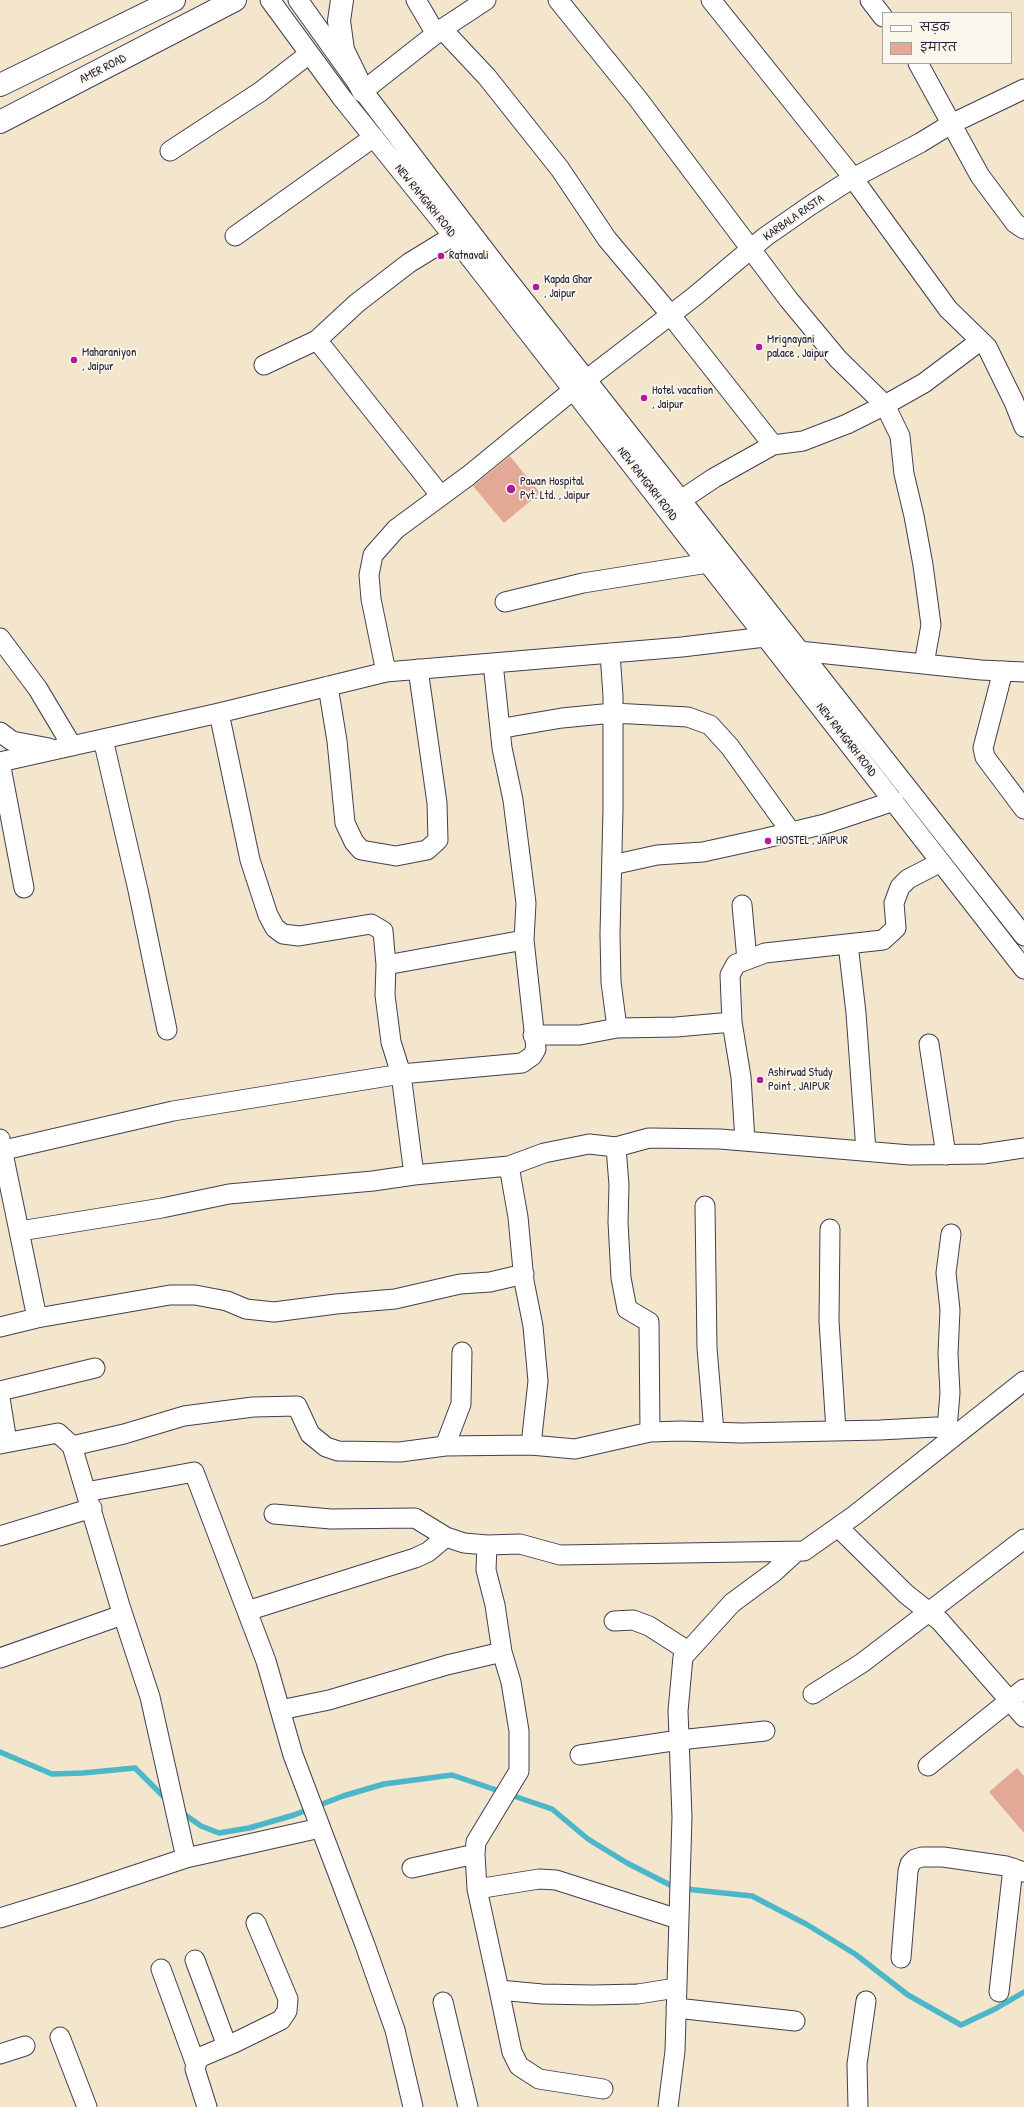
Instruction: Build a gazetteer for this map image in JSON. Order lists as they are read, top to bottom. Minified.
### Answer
{"streets":{"main road":["AMER ROAD"],"street":["NEW RAMGARH ROAD","KARBALA RASTA"]},"crossings":[["NEW RAMGARH ROAD","KARBALA RASTA"]],"places":["Ratnavali","Kapda Ghar , Jaipur","Mrignayani palace , Jaipur","Maharaniyon , Jaipur","Hotel vacation , Jaipur","Pawan Hospital Pvt. Ltd. , Jaipur","HOSTEL , JAIPUR","Ashirwad Study Point , JAIPUR"],"legend":["सड़क","इमारत"]}
